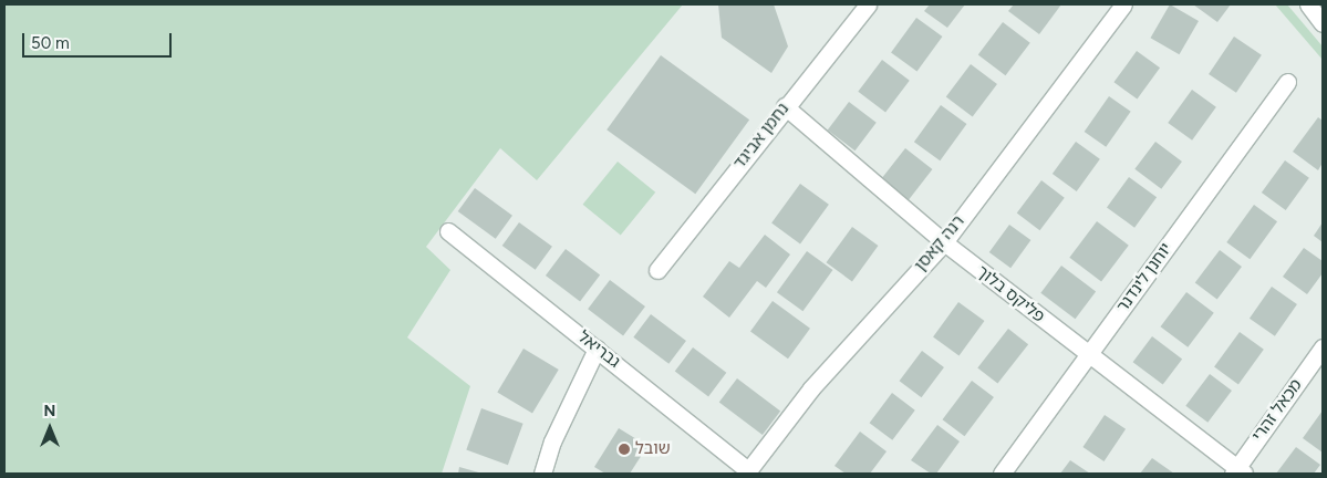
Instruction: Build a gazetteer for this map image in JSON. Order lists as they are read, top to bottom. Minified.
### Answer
{"streets":{"street":["נחמן אביגד","רנה קאסן","יוחנן לינדנר","פליקס בלוך","גבריאל","מכאל זהרי"]},"crossings":[["נחמן אביגד","פליקס בלוך"],["רנה קאסן","פליקס בלוך"],["רנה קאסן","גבריאל"],["יוחנן לינדנר","פליקס בלוך"],["פליקס בלוך","מכאל זהרי"]],"places":["שובל"],"scale_bar":"50 m","north":"top"}
